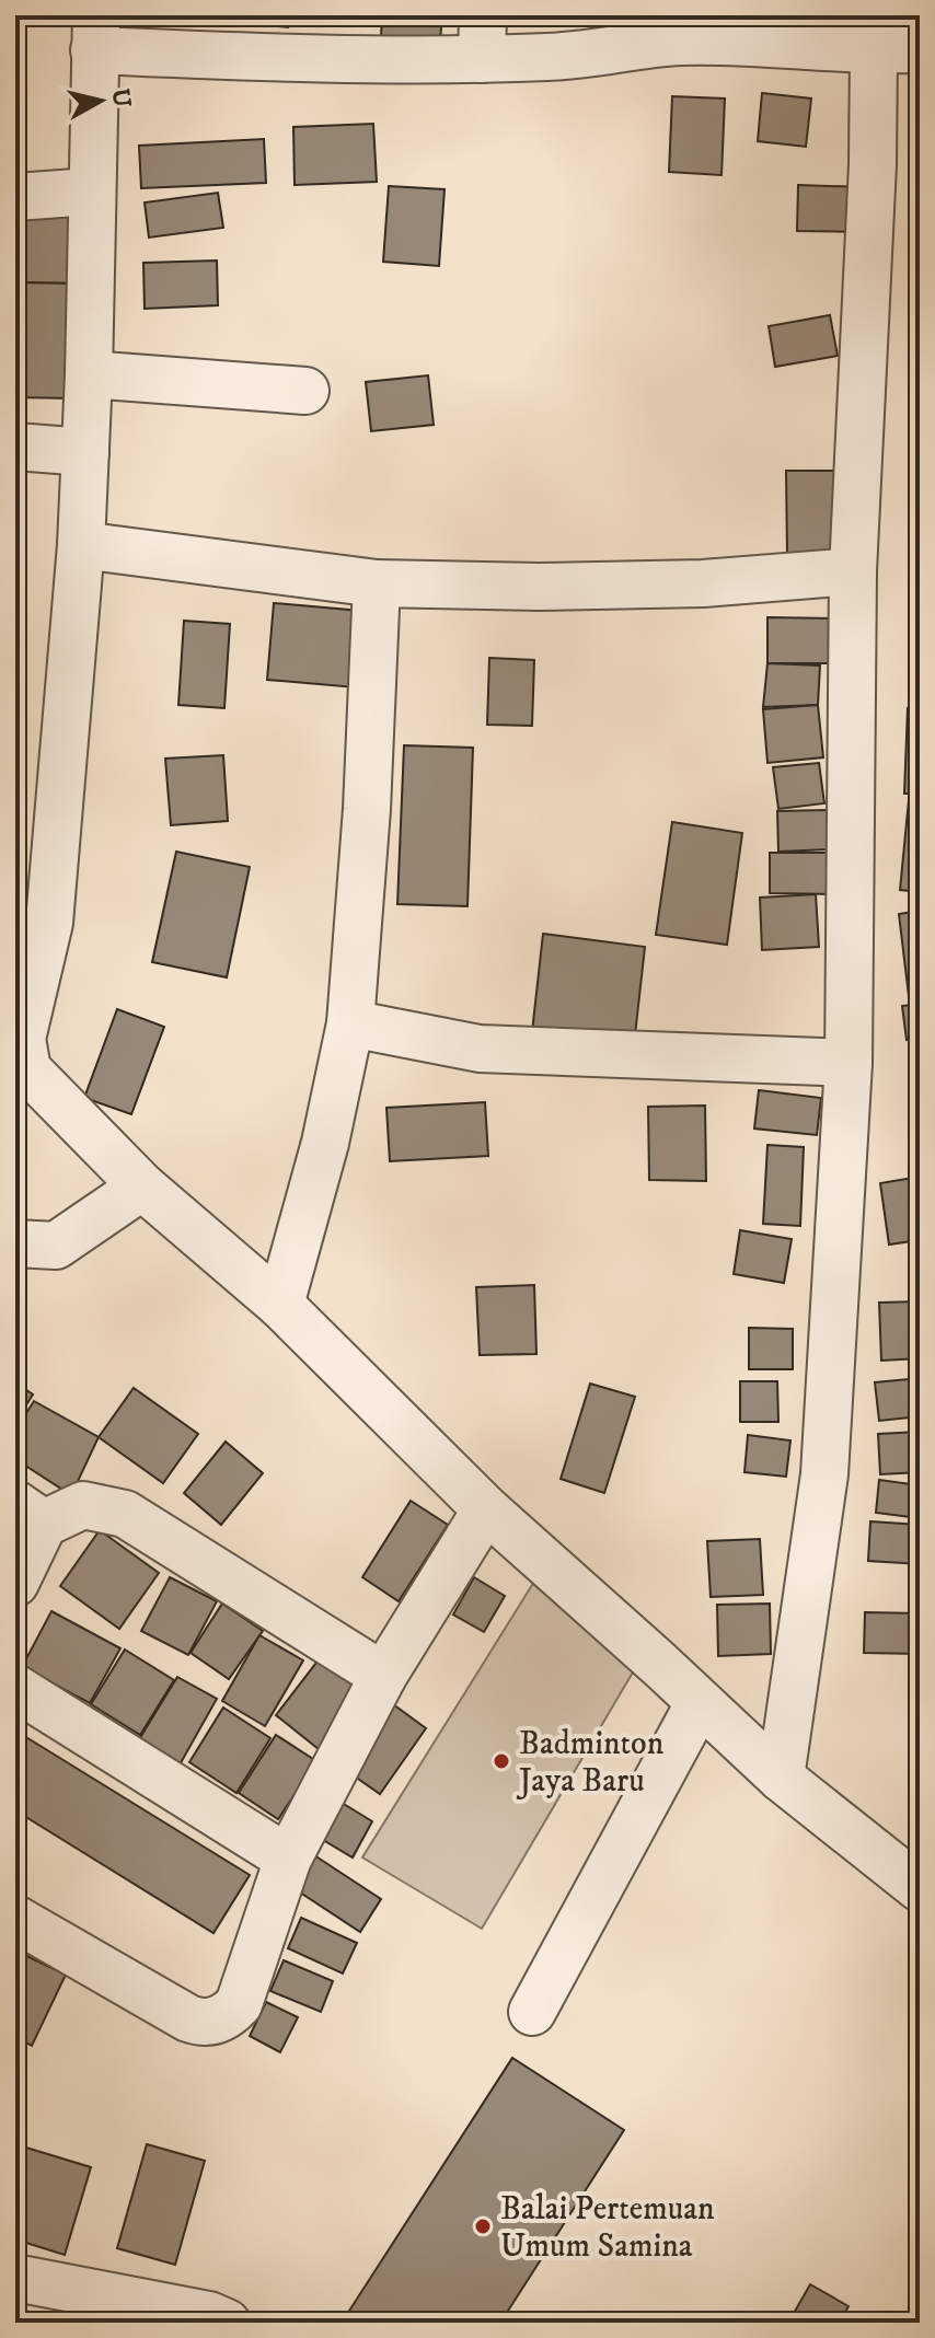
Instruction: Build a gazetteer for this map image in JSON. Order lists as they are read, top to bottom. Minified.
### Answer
{"places":["Badminton Jaya Baru","Balai Pertemuan Umum Samina"],"north":"right"}
